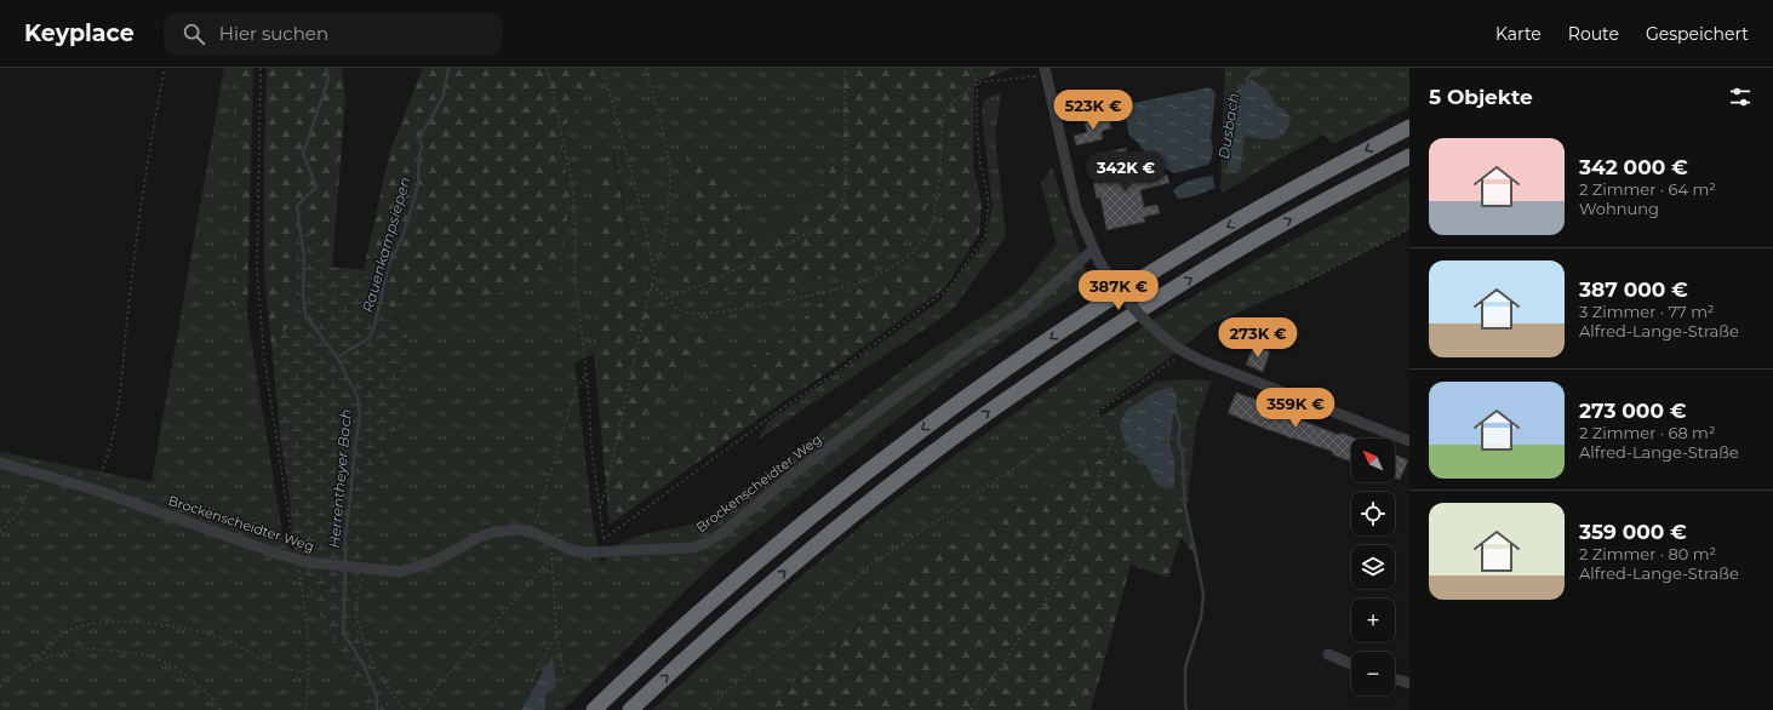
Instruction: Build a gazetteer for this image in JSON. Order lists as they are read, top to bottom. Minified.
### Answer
{"streets":{"street":["Brockenscheidter Weg"]},"water":["Dusbach","Rauenkampsiepen","Herrentheyer Bach"],"north":"top left","page":{"header":"Keyplace","search":"Hier suchen","nav":["Karte","Route","Gespeichert"],"heading":"5 Objekte","price":["523K €","342K €","387K €","273K €","359K €"],"list":[{"name":"342 000 €","note":"2 Zimmer · 64 m² · Wohnung"},{"name":"387 000 €","note":"3 Zimmer · 77 m² · Alfred-Lange-Straße"},{"name":"273 000 €","note":"2 Zimmer · 68 m² · Alfred-Lange-Straße"},{"name":"359 000 €","note":"2 Zimmer · 80 m² · Alfred-Lange-Straße"}],"map_buttons":["+","−"]}}
